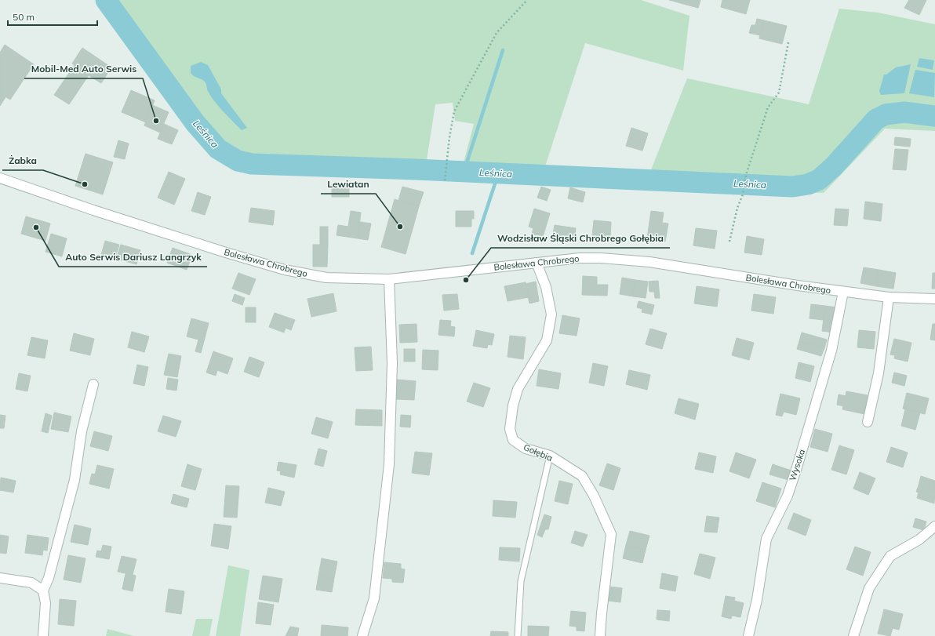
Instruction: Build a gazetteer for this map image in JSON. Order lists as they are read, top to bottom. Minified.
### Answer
{"streets":{"street":["Bolesława Chrobrego","Gołębia","Wysoka"]},"crossings":[["Bolesława Chrobrego","Gołębia"],["Bolesława Chrobrego","Wysoka"]],"water":["Leśnica"],"places":["Mobil-Med Auto Serwis","Żabka","Lewiatan","Auto Serwis Dariusz Langrzyk","Wodzisław Śląski Chrobrego Gołębia"],"scale_bar":"50 m"}
